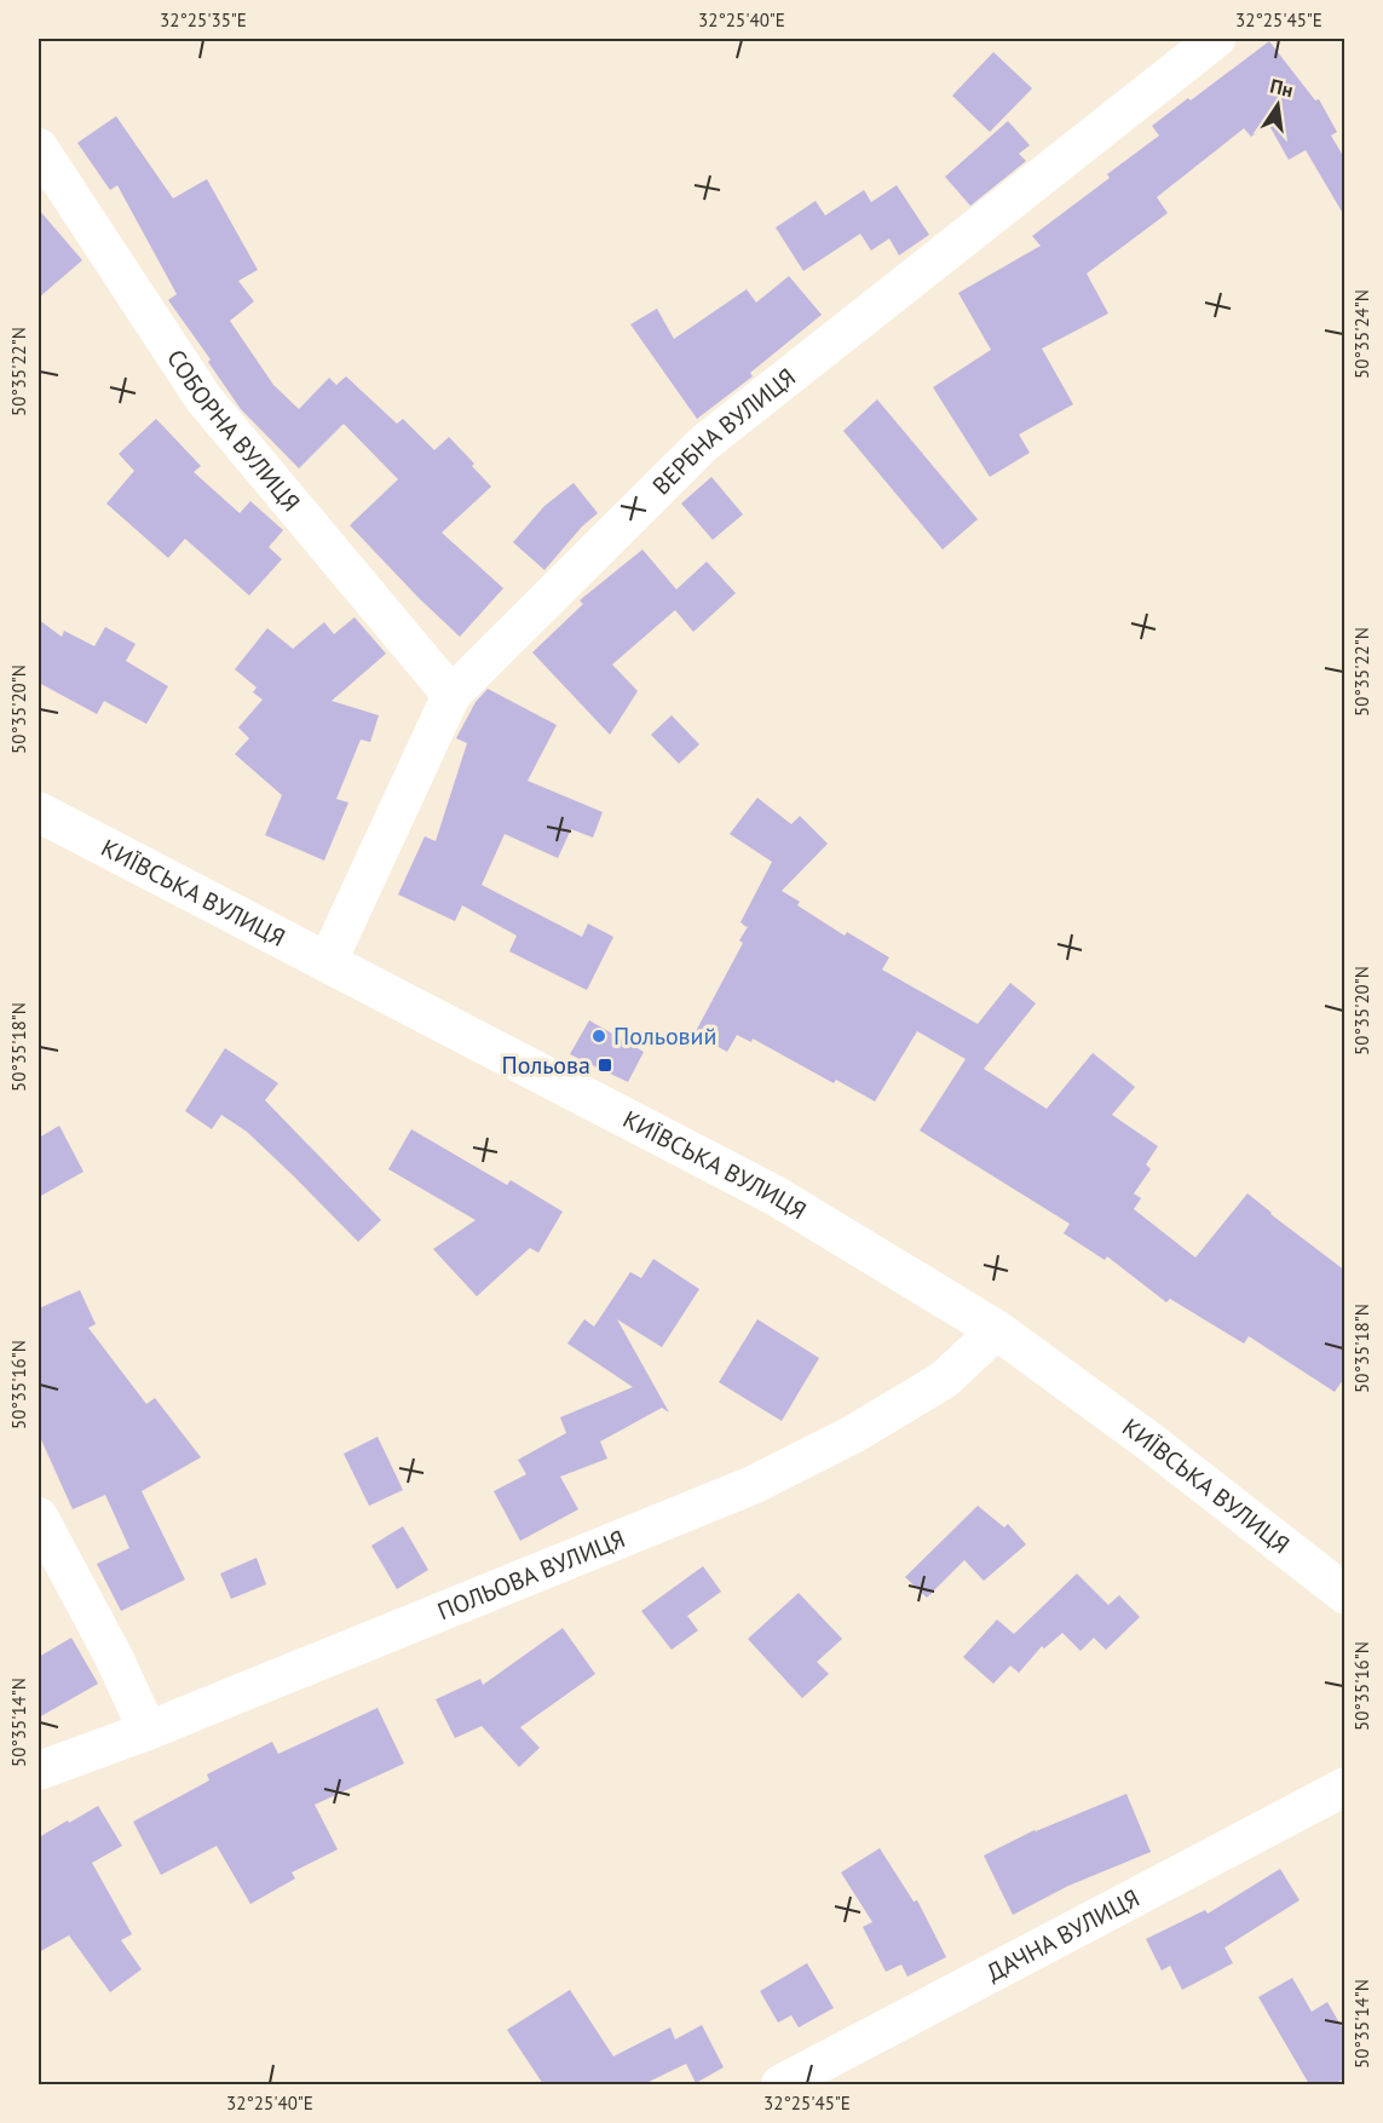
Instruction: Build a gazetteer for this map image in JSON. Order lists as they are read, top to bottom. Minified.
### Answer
{"streets":{"street":["СОБОРНА ВУЛИЦЯ","ВЕРБНА ВУЛИЦЯ","КИЇВСЬКА ВУЛИЦЯ","ПОЛЬОВА ВУЛИЦЯ","ДАЧНА ВУЛИЦЯ"]},"crossings":[["СОБОРНА ВУЛИЦЯ","ВЕРБНА ВУЛИЦЯ"],["ВЕРБНА ВУЛИЦЯ","КИЇВСЬКА ВУЛИЦЯ"],["КИЇВСЬКА ВУЛИЦЯ","ПОЛЬОВА ВУЛИЦЯ"]],"places":{"other":["Польовий"],"transit":["Польова"]},"north":"top","coordinates":["32°25'35\"E","32°25'40\"E","32°25'45\"E","50°35'24\"N","50°35'22\"N","50°35'20\"N","50°35'18\"N","50°35'16\"N","50°35'14\"N"]}
